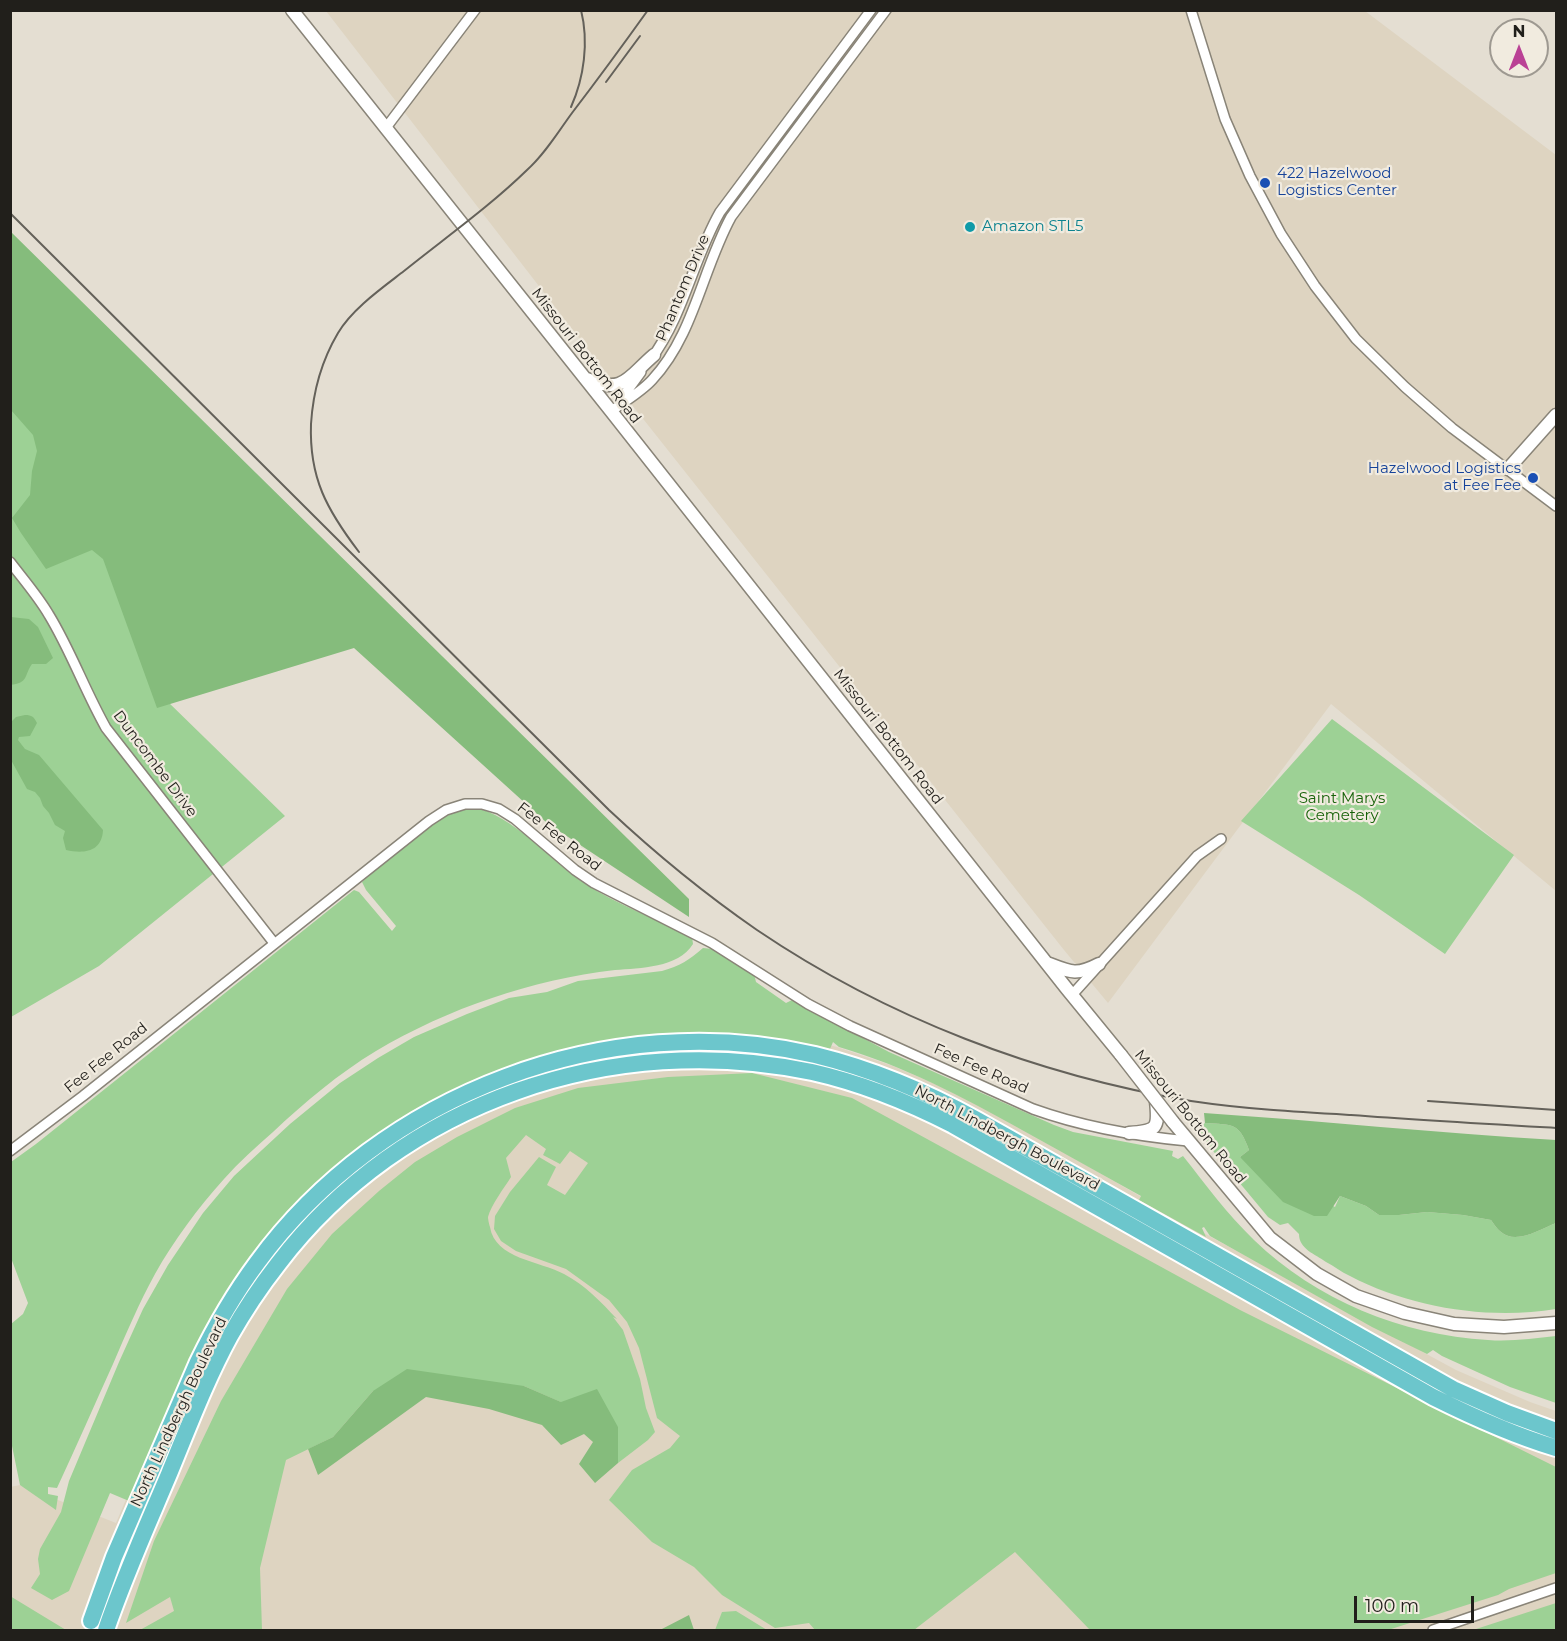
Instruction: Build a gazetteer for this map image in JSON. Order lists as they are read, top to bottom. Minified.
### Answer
{"streets":{"highway":["North Lindbergh Boulevard"],"street":["Phantom Drive","Missouri Bottom Road","Duncombe Drive","Fee Fee Road"]},"crossings":[["Phantom Drive","Missouri Bottom Road"],["Missouri Bottom Road","Fee Fee Road"],["Duncombe Drive","Fee Fee Road"]],"parks":["Saint Marys Cemetery"],"places":["422 Hazelwood Logistics Center","Amazon STL5","Hazelwood Logistics at Fee Fee"],"scale_bar":"100 m","north":"top"}
